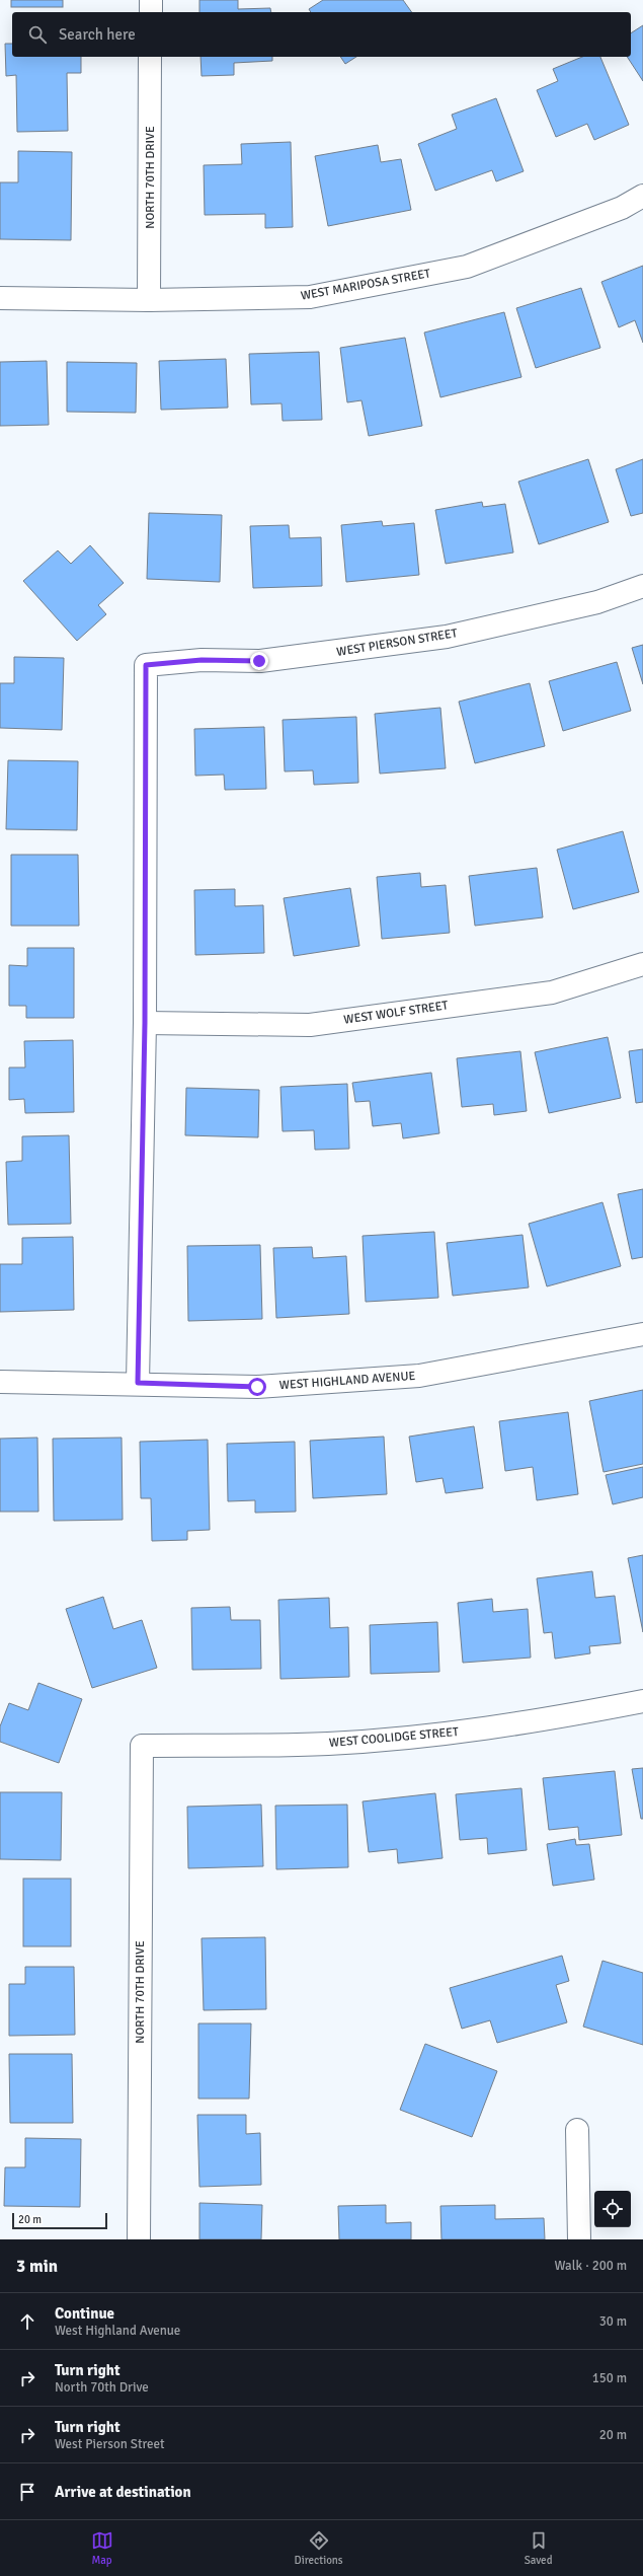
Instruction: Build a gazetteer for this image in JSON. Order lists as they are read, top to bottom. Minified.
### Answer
{"streets":{"street":["NORTH 70TH DRIVE","WEST MARIPOSA STREET","WEST PIERSON STREET","WEST WOLF STREET","WEST HIGHLAND AVENUE","WEST COOLIDGE STREET"]},"crossings":[["NORTH 70TH DRIVE","WEST MARIPOSA STREET"],["NORTH 70TH DRIVE","WEST COOLIDGE STREET"],["WEST PIERSON STREET","WEST WOLF STREET"]],"scale_bar":"20 m","page":{"search":"Search here","scale":"20 m","heading":["3 min","Walk · 200 m"],"list":[["Continue","West Highland Avenue","30 m"],["Turn right","North 70th Drive","150 m"],["Turn right","West Pierson Street","20 m"],"Arrive at destination"],"nav":["Map","Directions","Saved"]}}
